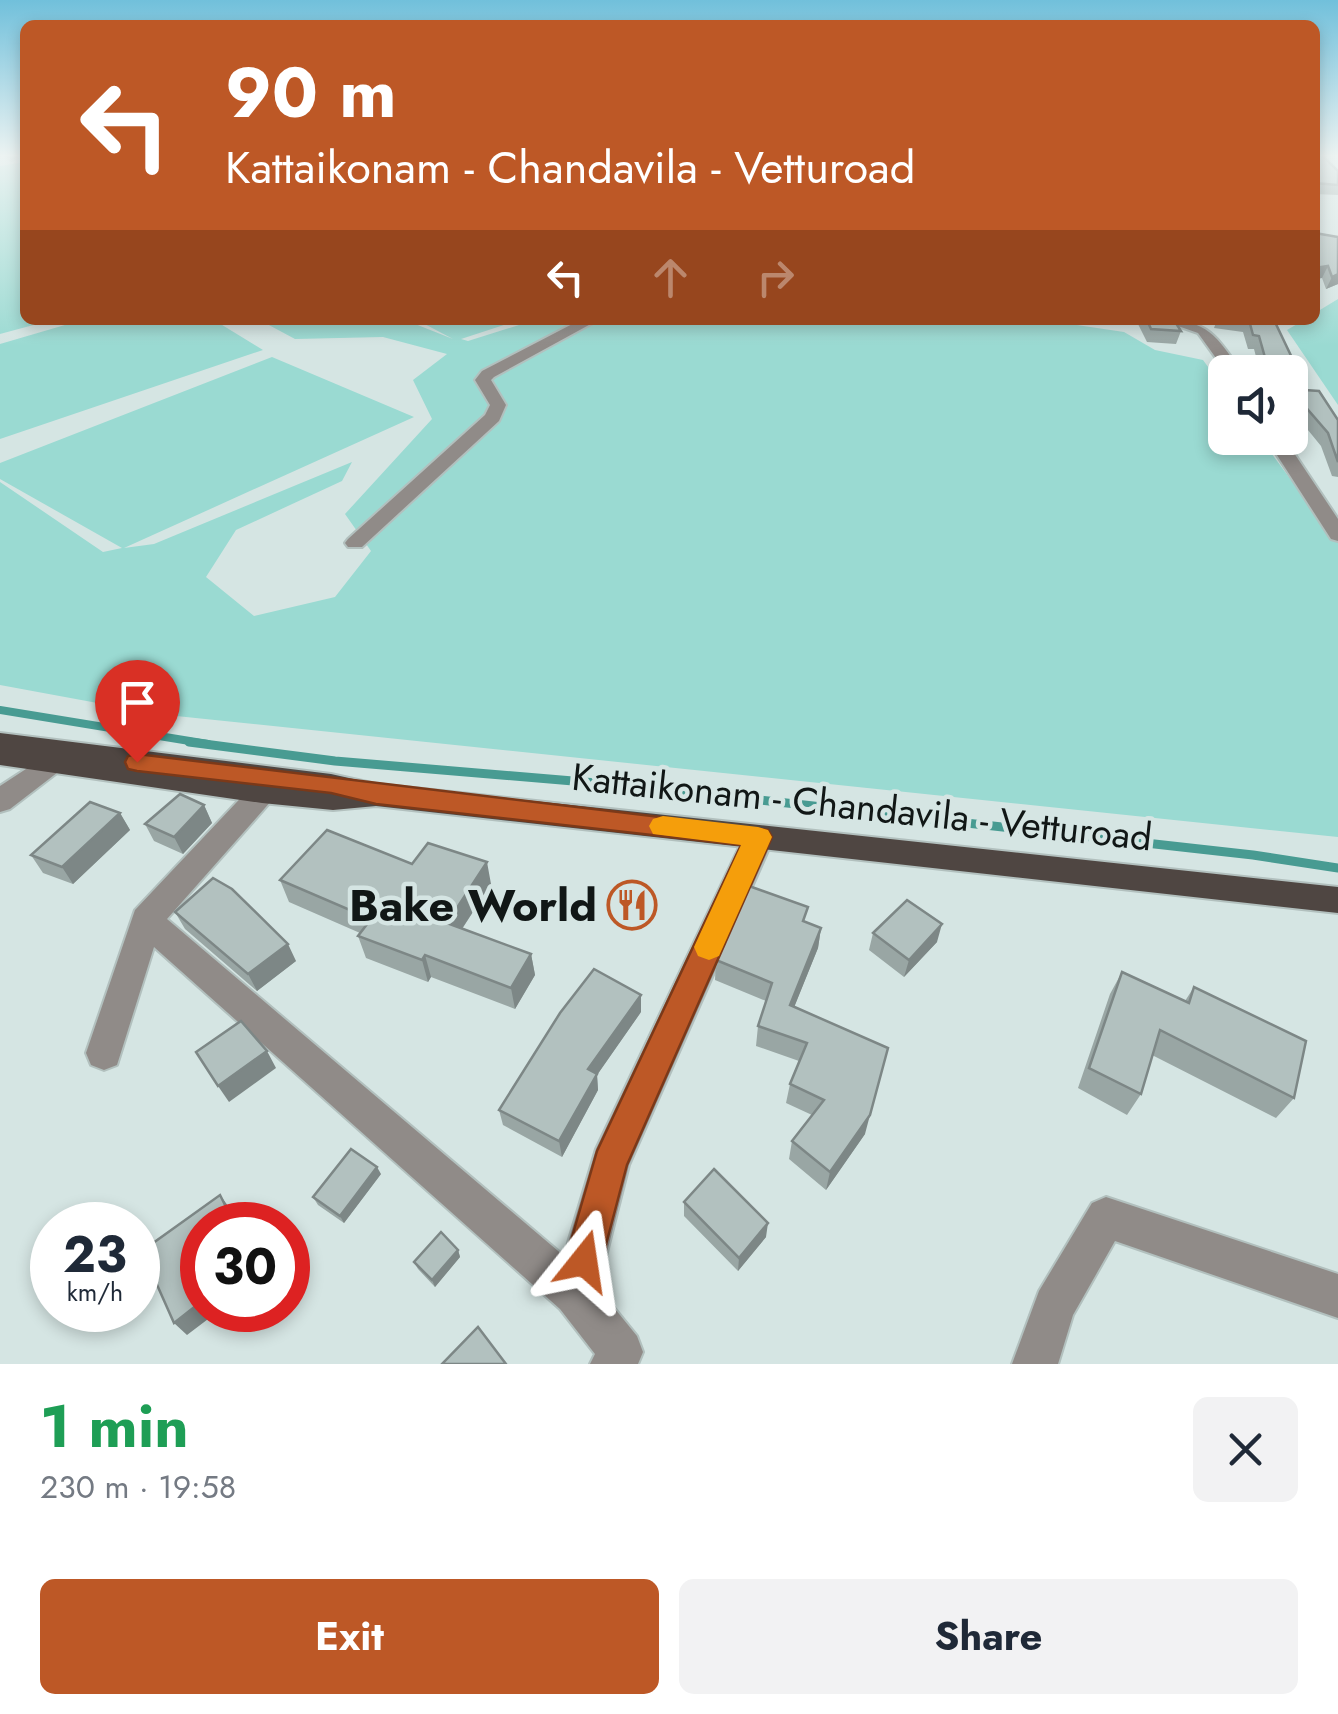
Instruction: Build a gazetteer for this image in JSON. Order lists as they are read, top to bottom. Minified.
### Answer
{"streets":{"main road":["Kattaikonam - Chandavila - Vetturoad"]},"places":{"restaurant":["Bake World"]},"page":{"turn":["90 m","Kattaikonam - Chandavila - Vetturoad"],"speed":"23 km/h","limit":"30","heading":["1 min","230 m · 19:58"],"buttons":["Exit","Share"]}}
